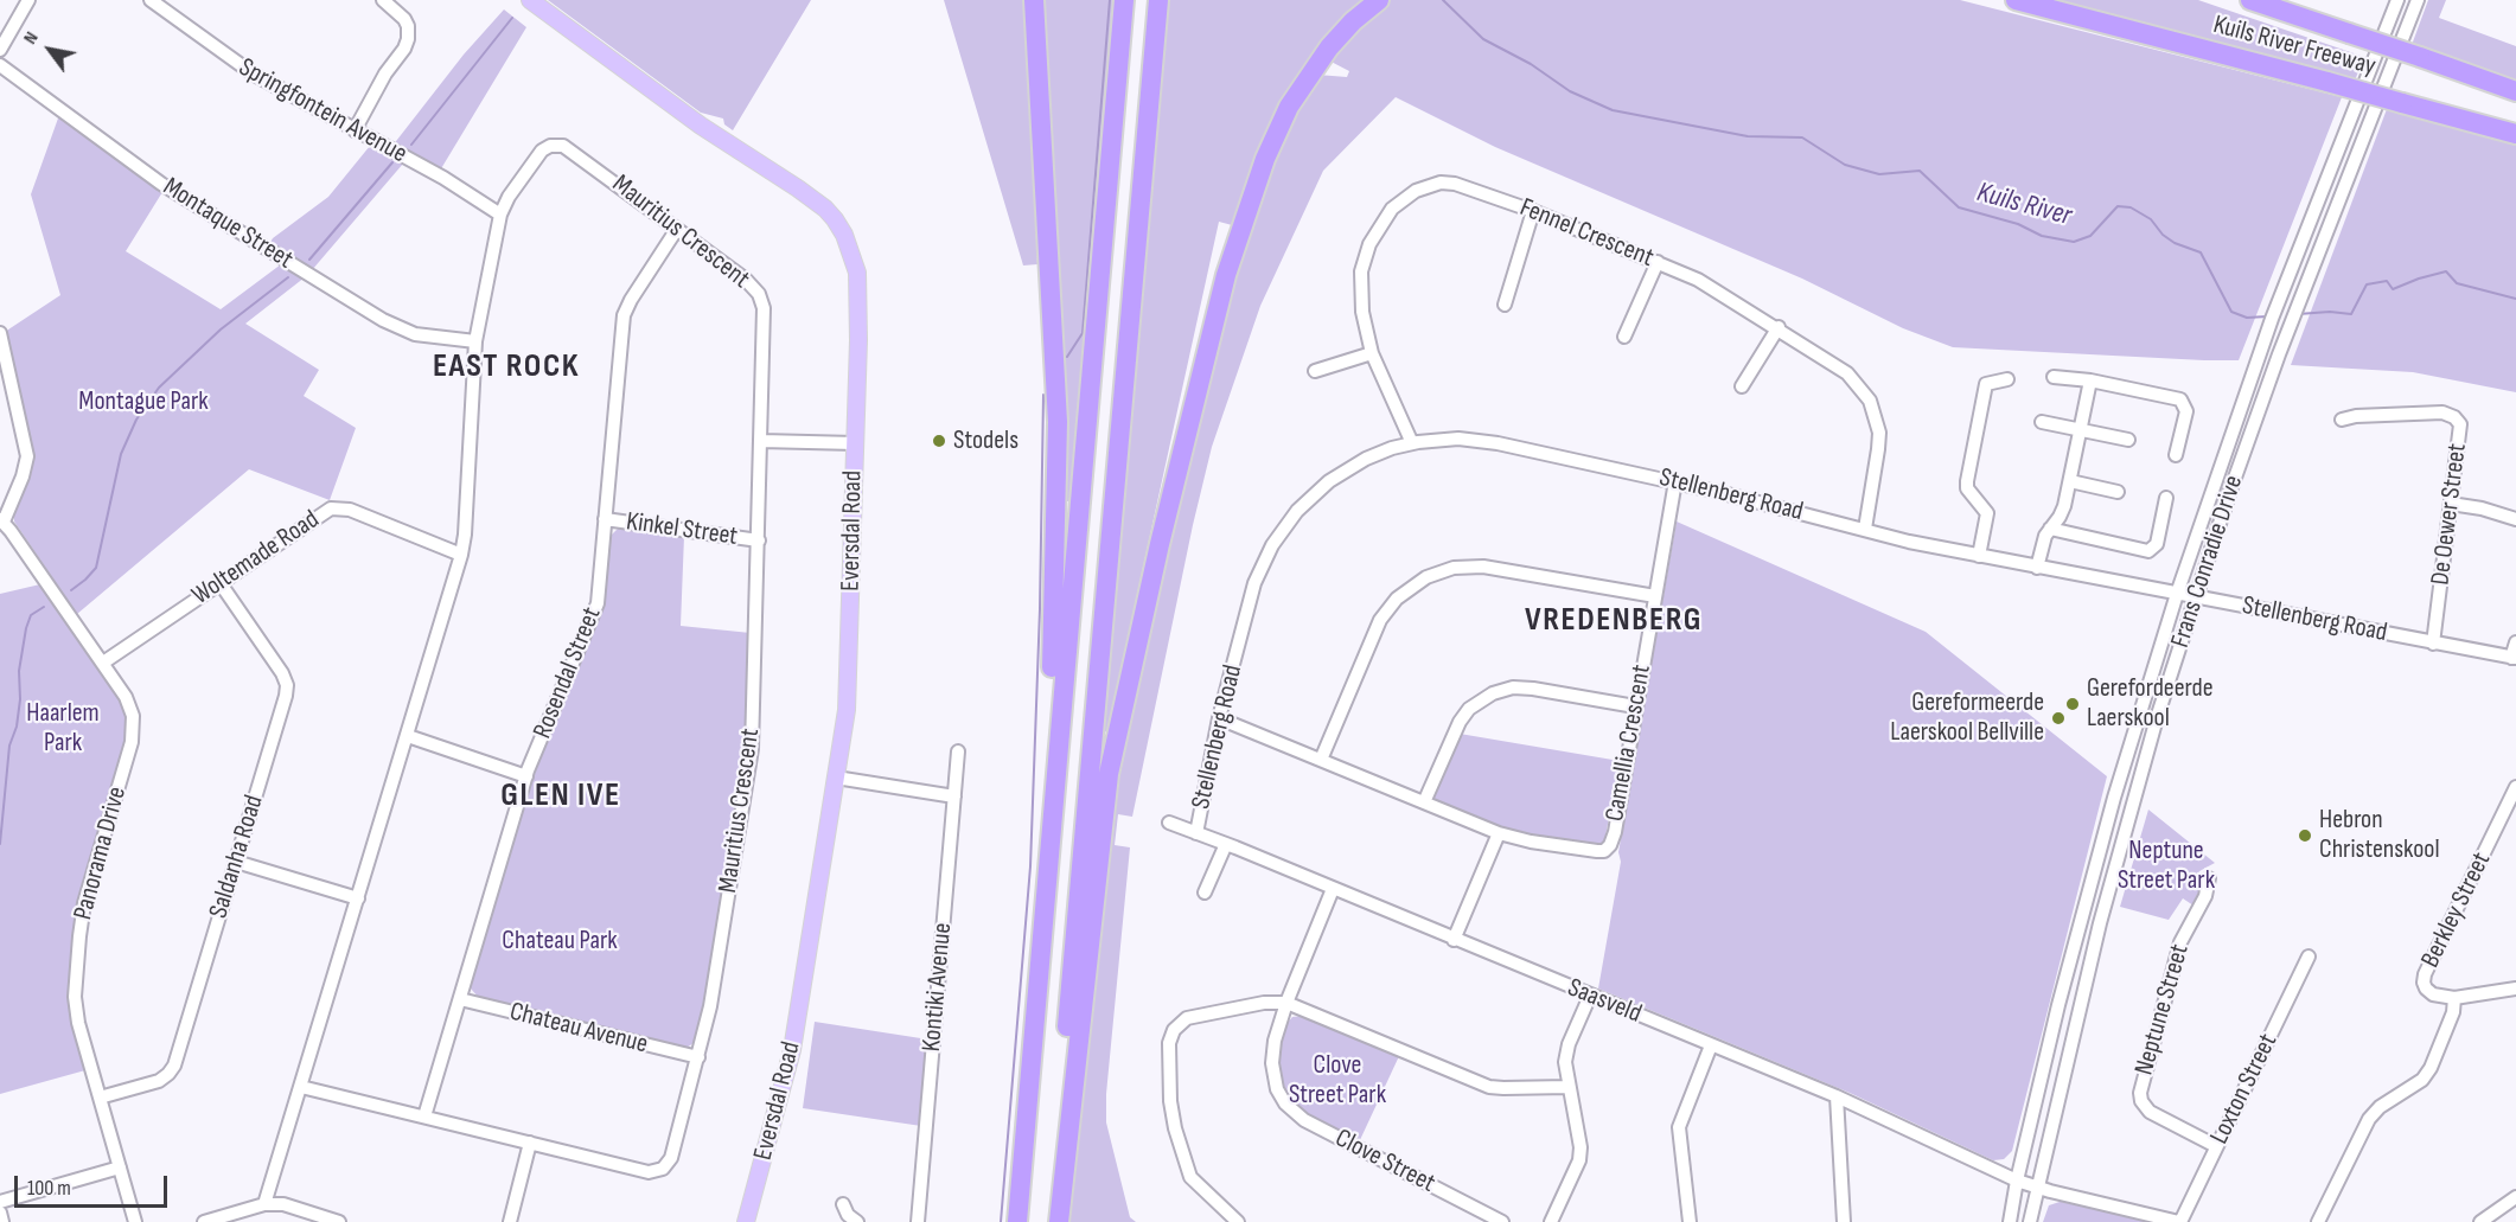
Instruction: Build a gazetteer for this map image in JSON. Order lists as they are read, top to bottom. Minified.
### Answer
{"streets":{"highway":["Kuils River Freeway"],"main road":["Eversdal Road"],"street":["Springfontein Avenue","Montaque Street","Mauritius Crescent","Fennel Crescent","Stellenberg Road","De Oewer Street","Kinkel Street","Woltemade Road","Frans Conradie Drive","Rosendal Street","Camellia Crescent","Panorama Drive","Saldanha Road","Berkley Street","Kontiki Avenue","Saasveld","Neptune Street","Chateau Avenue","Loxton Street","Clove Street"]},"crossings":[["Springfontein Avenue","Mauritius Crescent"],["Montaque Street","Mauritius Crescent"],["Mauritius Crescent","Kinkel Street"],["Mauritius Crescent","Woltemade Road"],["Mauritius Crescent","Rosendal Street"],["Mauritius Crescent","Chateau Avenue"],["Fennel Crescent","Stellenberg Road"],["Stellenberg Road","De Oewer Street"],["Stellenberg Road","Frans Conradie Drive"],["Stellenberg Road","Camellia Crescent"],["Stellenberg Road","Saasveld"],["Kinkel Street","Rosendal Street"],["Woltemade Road","Panorama Drive"],["Woltemade Road","Saldanha Road"],["Frans Conradie Drive","Saasveld"],["Rosendal Street","Chateau Avenue"],["Panorama Drive","Saldanha Road"],["Saasveld","Loxton Street"],["Saasveld","Clove Street"],["Neptune Street","Loxton Street"]],"districts":["EAST ROCK","VREDENBERG","GLEN IVE"],"water":["Kuils River"],"parks":["Montague Park","Haarlem Park","Neptune Street Park","Chateau Park","Clove Street Park"],"places":["Stodels","Gerefordeerde Laerskool","Gereformeerde Laerskool Bellville","Hebron Christenskool"],"scale_bar":"100 m","north":"top left"}
